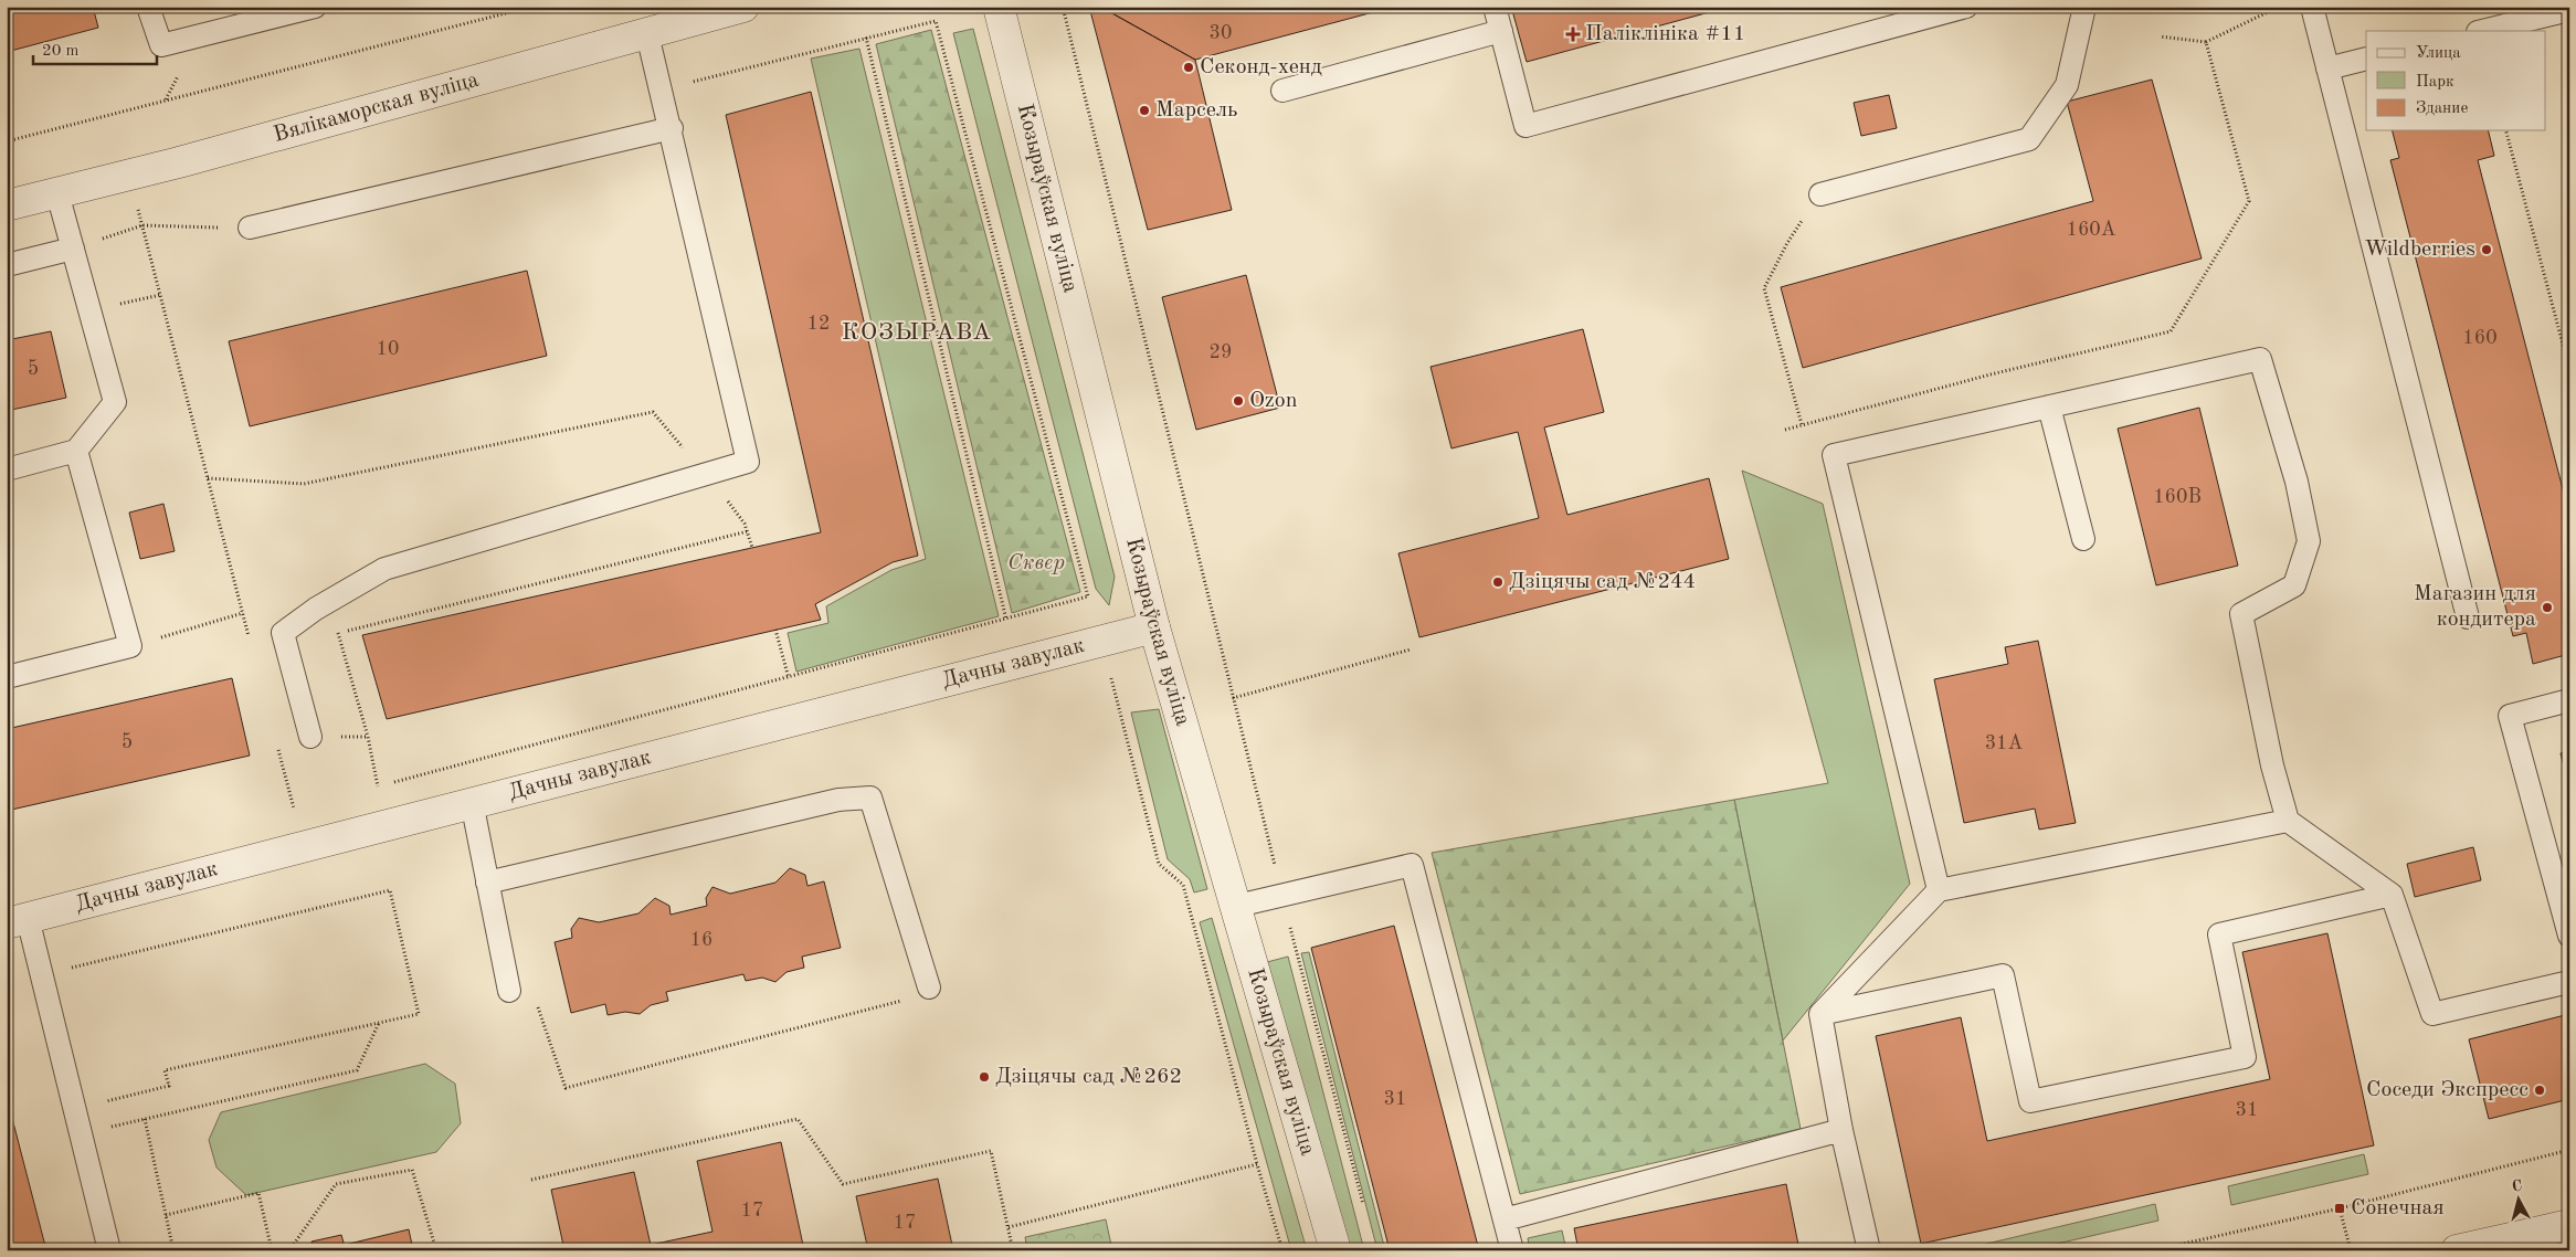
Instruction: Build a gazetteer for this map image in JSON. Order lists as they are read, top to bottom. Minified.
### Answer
{"streets":{"street":["Вялікаморская вуліца","Козыраўская вуліца","Дачны завулак"]},"crossings":[["Козыраўская вуліца","Дачны завулак"]],"districts":["КОЗЫРАВА"],"parks":["Сквер"],"places":{"health":["Паліклініка #11"],"other":["Секонд-хенд","Марсель","Wildberries","Ozon","Дзіцячы сад №244","Магазин для кондитера","Дзіцячы сад №262","Соседи Экспресс"],"transit":["Сонечная"]},"house_numbers":["30","160А","12","160","10","29","5","160В","5","31А","16","31","31","17","17"],"legend":["Улица","Парк","Здание"],"scale_bar":"20 m","north":"top"}
